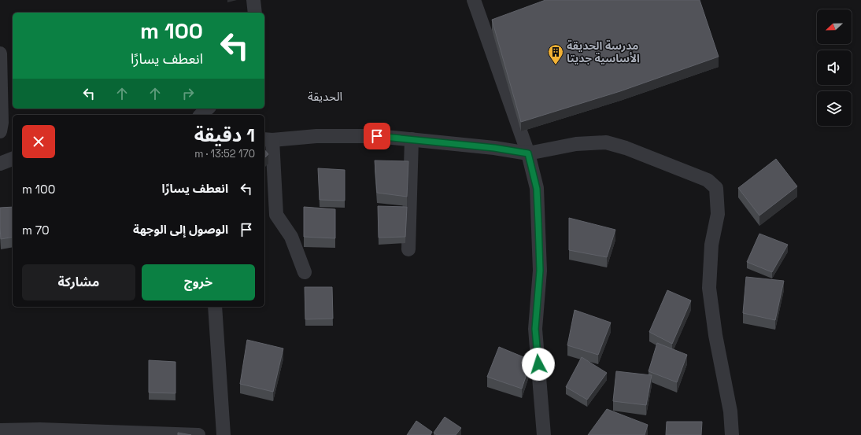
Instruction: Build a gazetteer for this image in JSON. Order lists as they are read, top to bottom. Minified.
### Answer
{"districts":["الحديقة"],"places":{"building":["مدرسة الحديقة الأساسية جديتا"]},"north":"left","page":{"turn":["100 m","انعطف يسارًا"],"heading":["1 دقيقة","170 m · 13:52"],"list":[{"name":"انعطف يسارًا","value":"100 m"},{"name":"الوصول إلى الوجهة","value":"70 m"}],"buttons":["خروج","مشاركة"]}}
